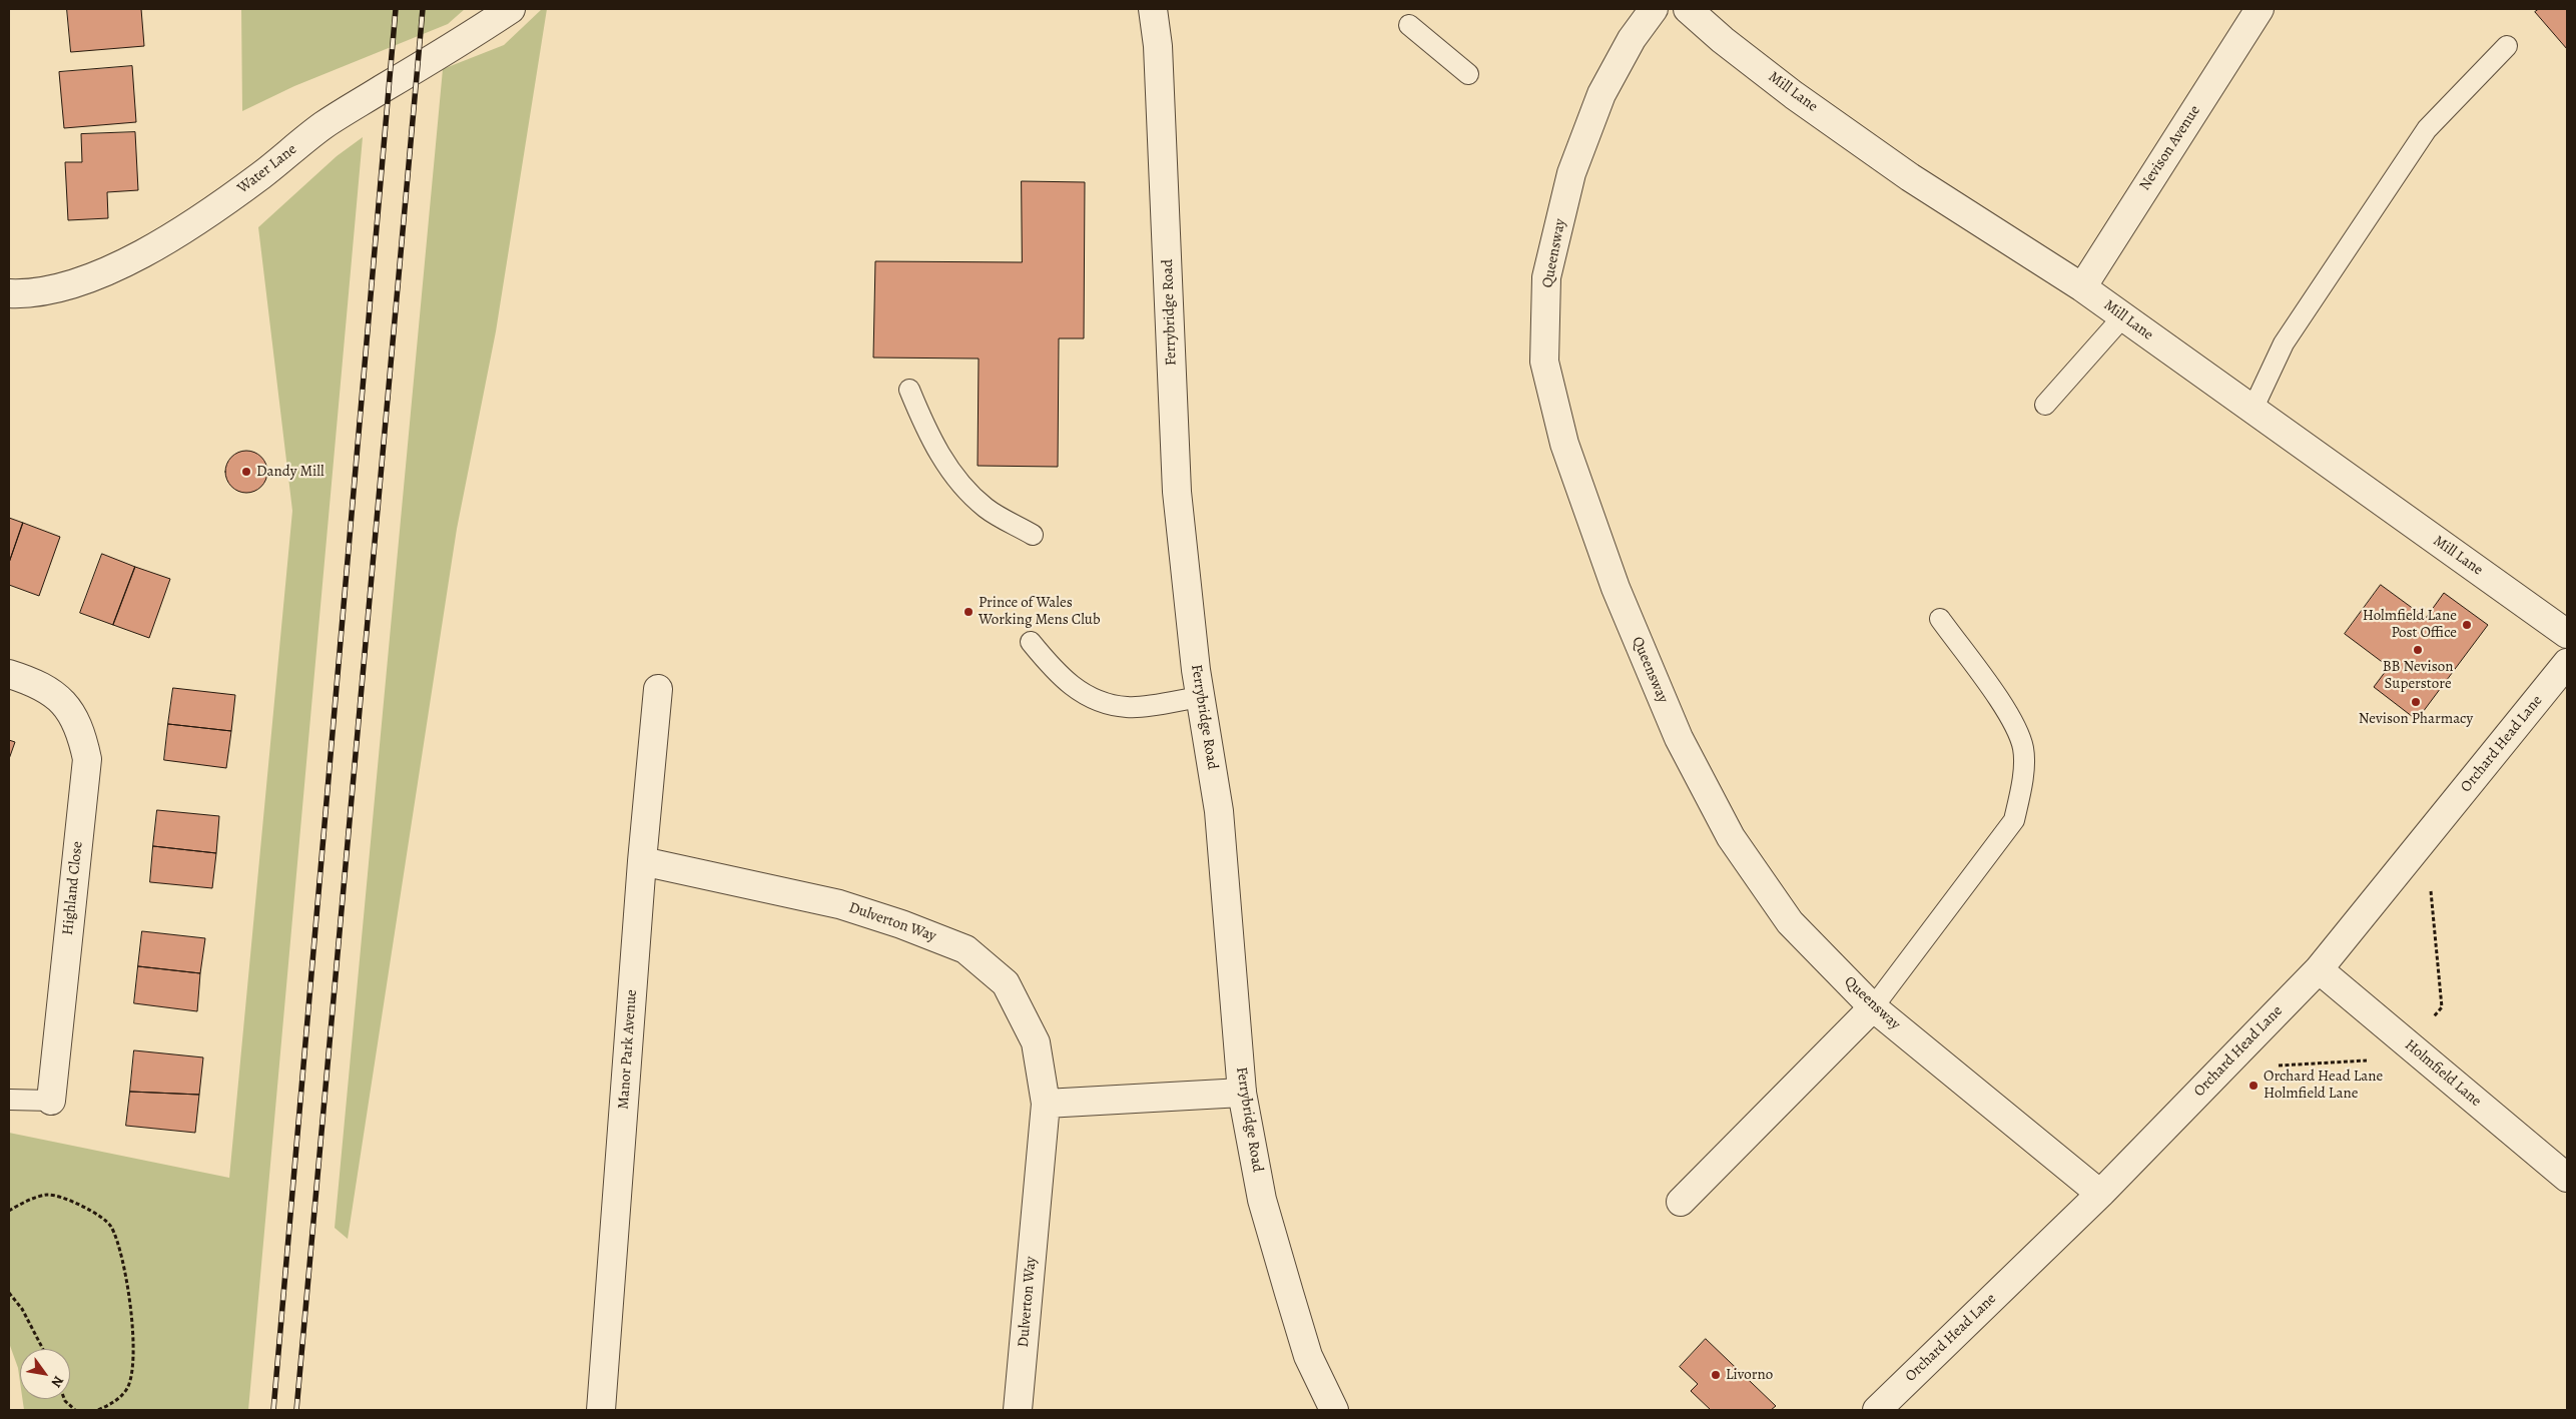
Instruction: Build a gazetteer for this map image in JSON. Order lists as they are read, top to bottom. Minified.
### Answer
{"streets":{"street":["Mill Lane","Nevison Avenue","Water Lane","Queensway","Ferrybridge Road","Orchard Head Lane","Highland Close","Dulverton Way","Manor Park Avenue","Holmfield Lane"]},"crossings":[["Mill Lane","Nevison Avenue"],["Queensway","Orchard Head Lane"],["Orchard Head Lane","Holmfield Lane"],["Dulverton Way","Manor Park Avenue"]],"places":["Dandy Mill","Prince of Wales Working Mens Club","Holmfield Lane Post Office","BB Nevison Superstore","Nevison Pharmacy","Orchard Head Lane Holmfield Lane","Livorno"],"north":"bottom right"}
